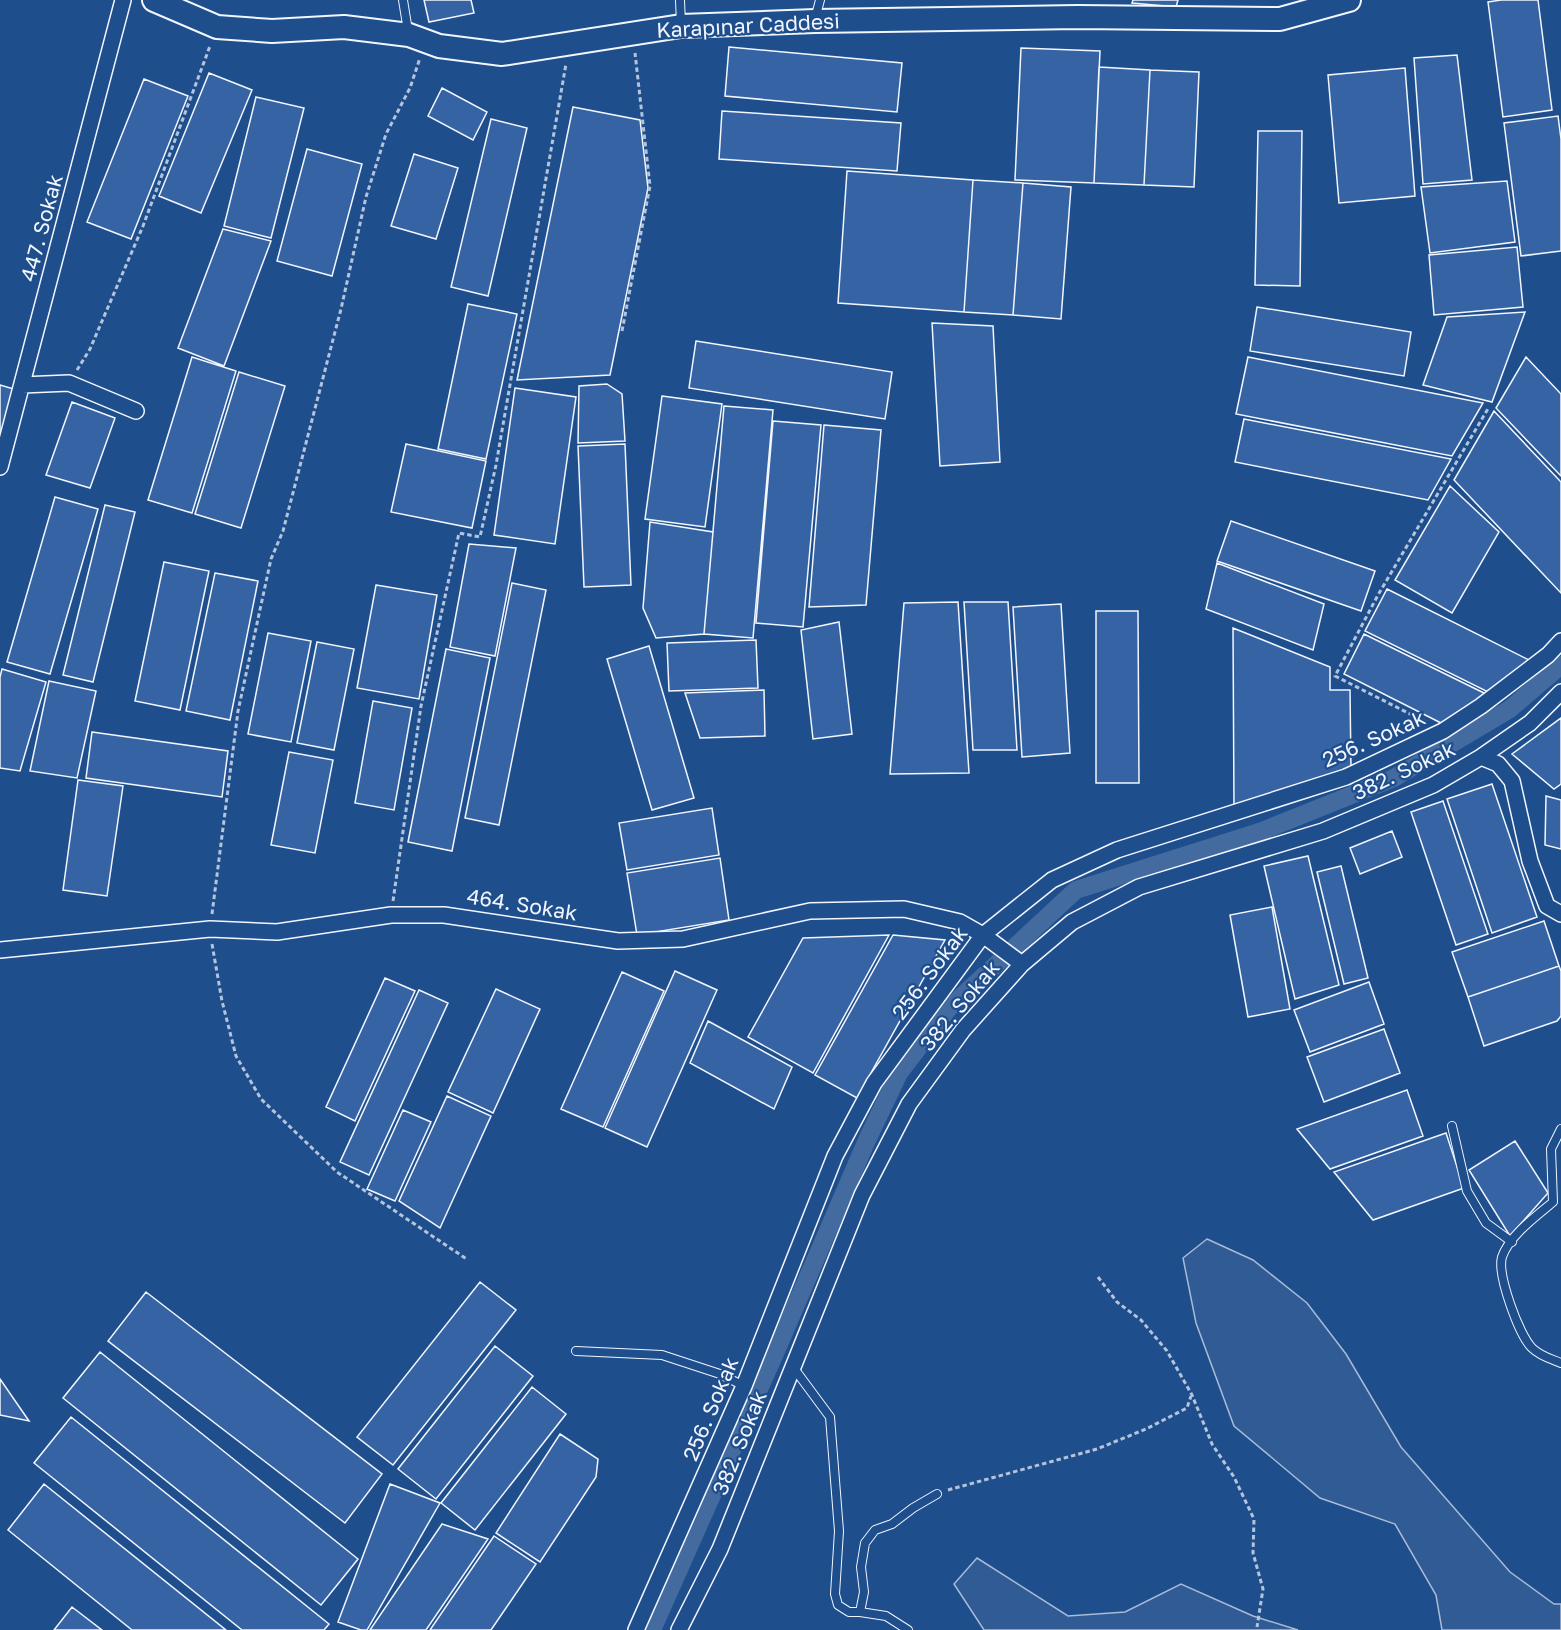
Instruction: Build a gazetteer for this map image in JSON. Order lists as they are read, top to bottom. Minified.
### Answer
{"streets":{"street":["Karapınar Caddesi","447. Sokak","256. Sokak","382. Sokak","464. Sokak"]},"crossings":[["256. Sokak","464. Sokak"],["382. Sokak","464. Sokak"]]}
